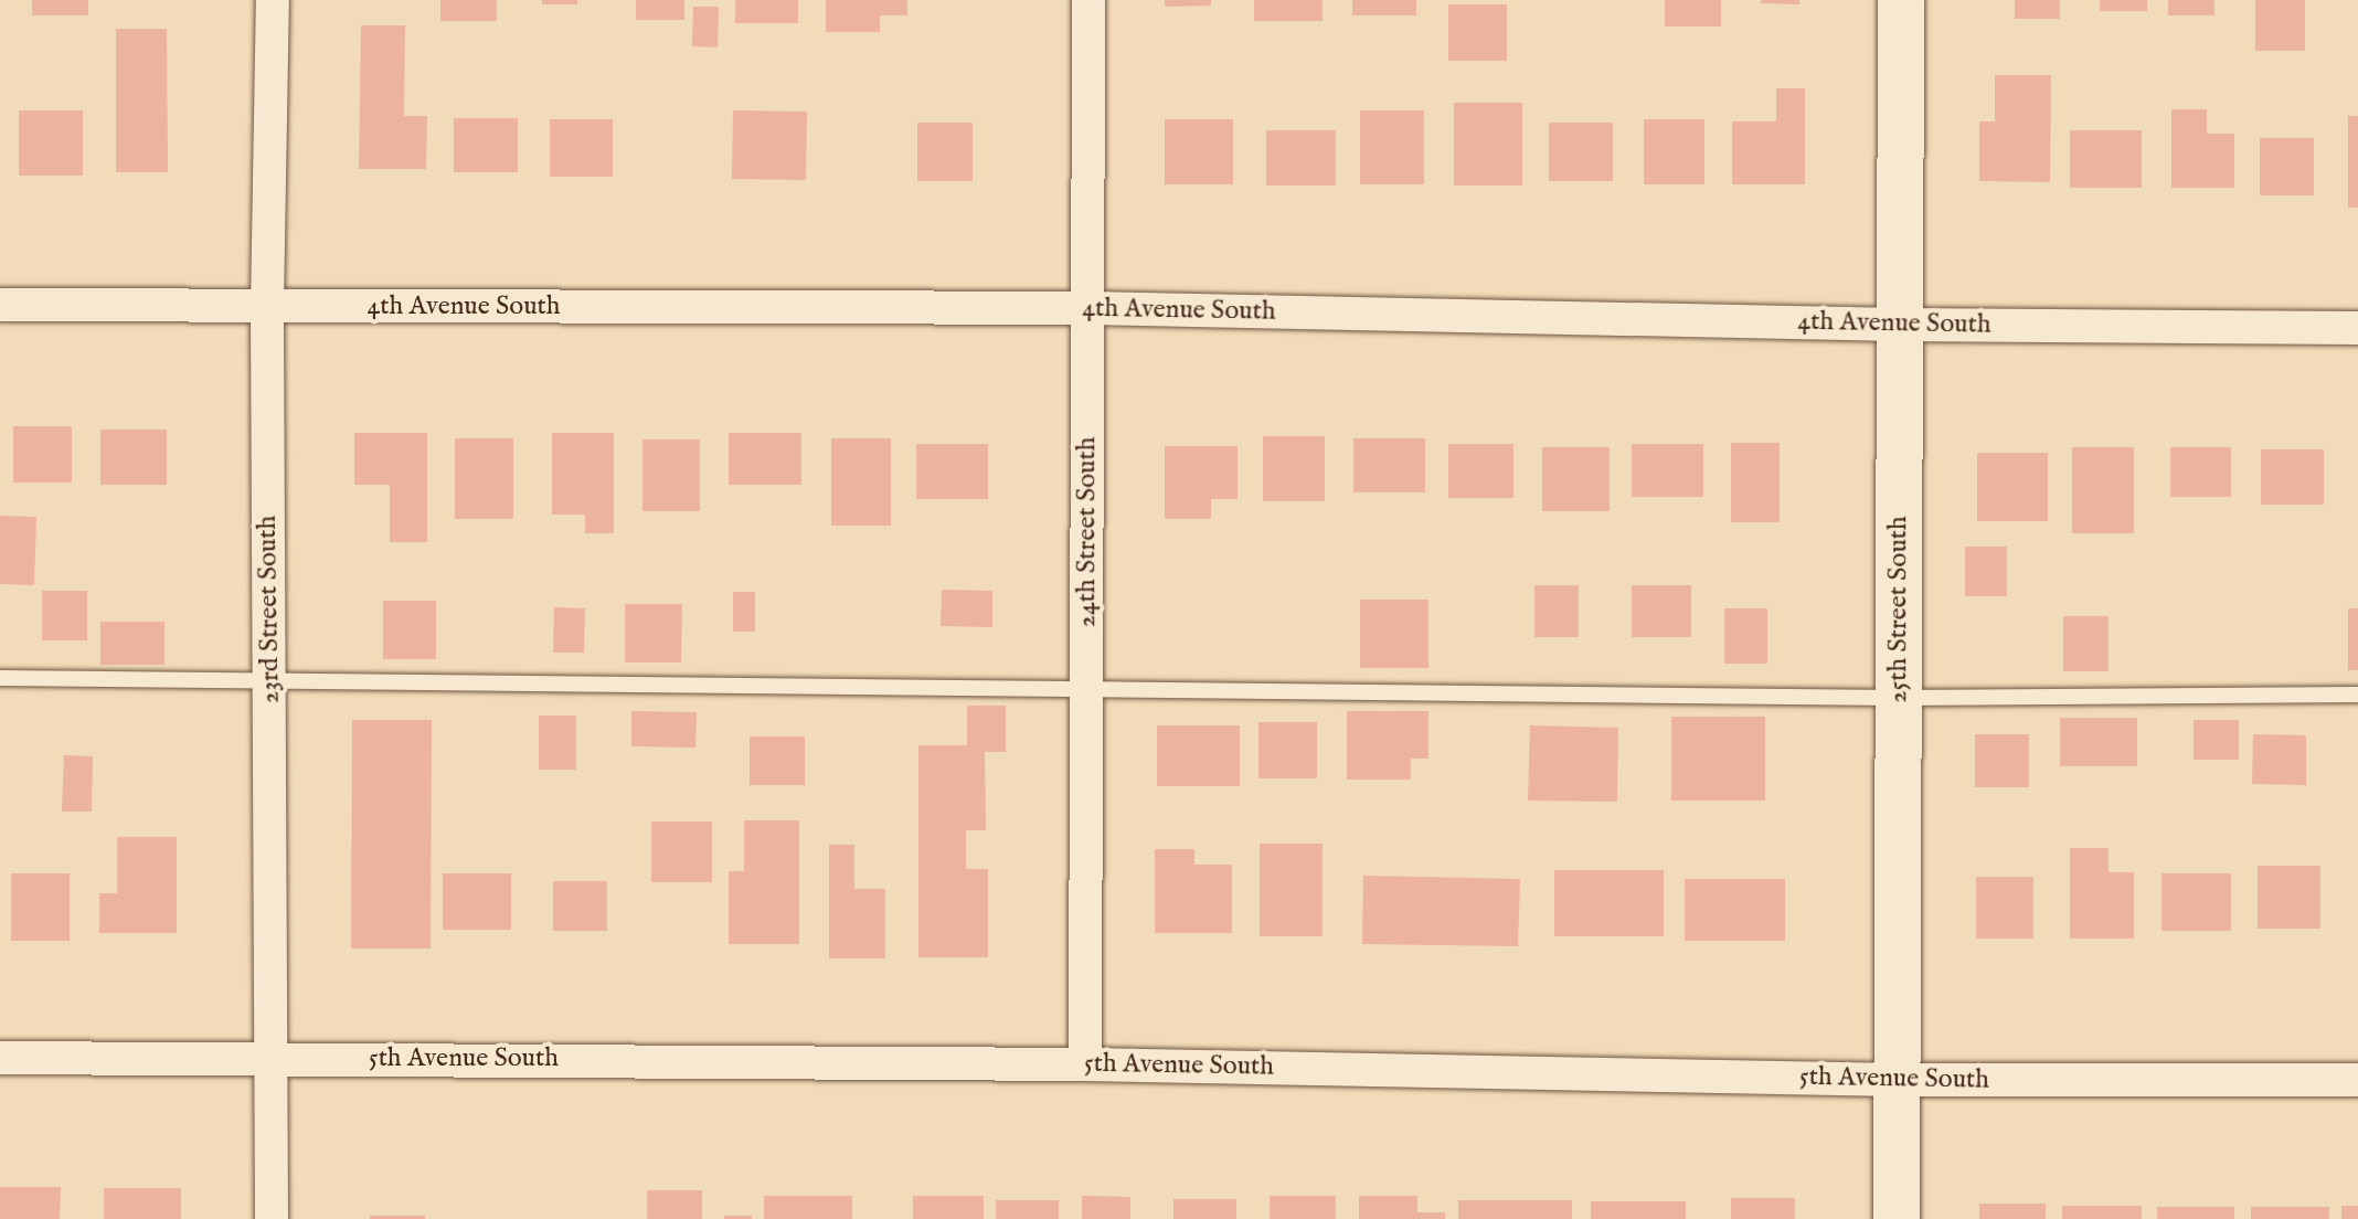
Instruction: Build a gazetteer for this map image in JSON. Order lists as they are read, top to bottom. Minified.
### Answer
{"streets":{"street":["4th Avenue South","24th Street South","23rd Street South","25th Street South","5th Avenue South"]},"crossings":[["4th Avenue South","24th Street South"],["4th Avenue South","23rd Street South"],["4th Avenue South","25th Street South"],["24th Street South","5th Avenue South"],["23rd Street South","5th Avenue South"],["25th Street South","5th Avenue South"]]}
